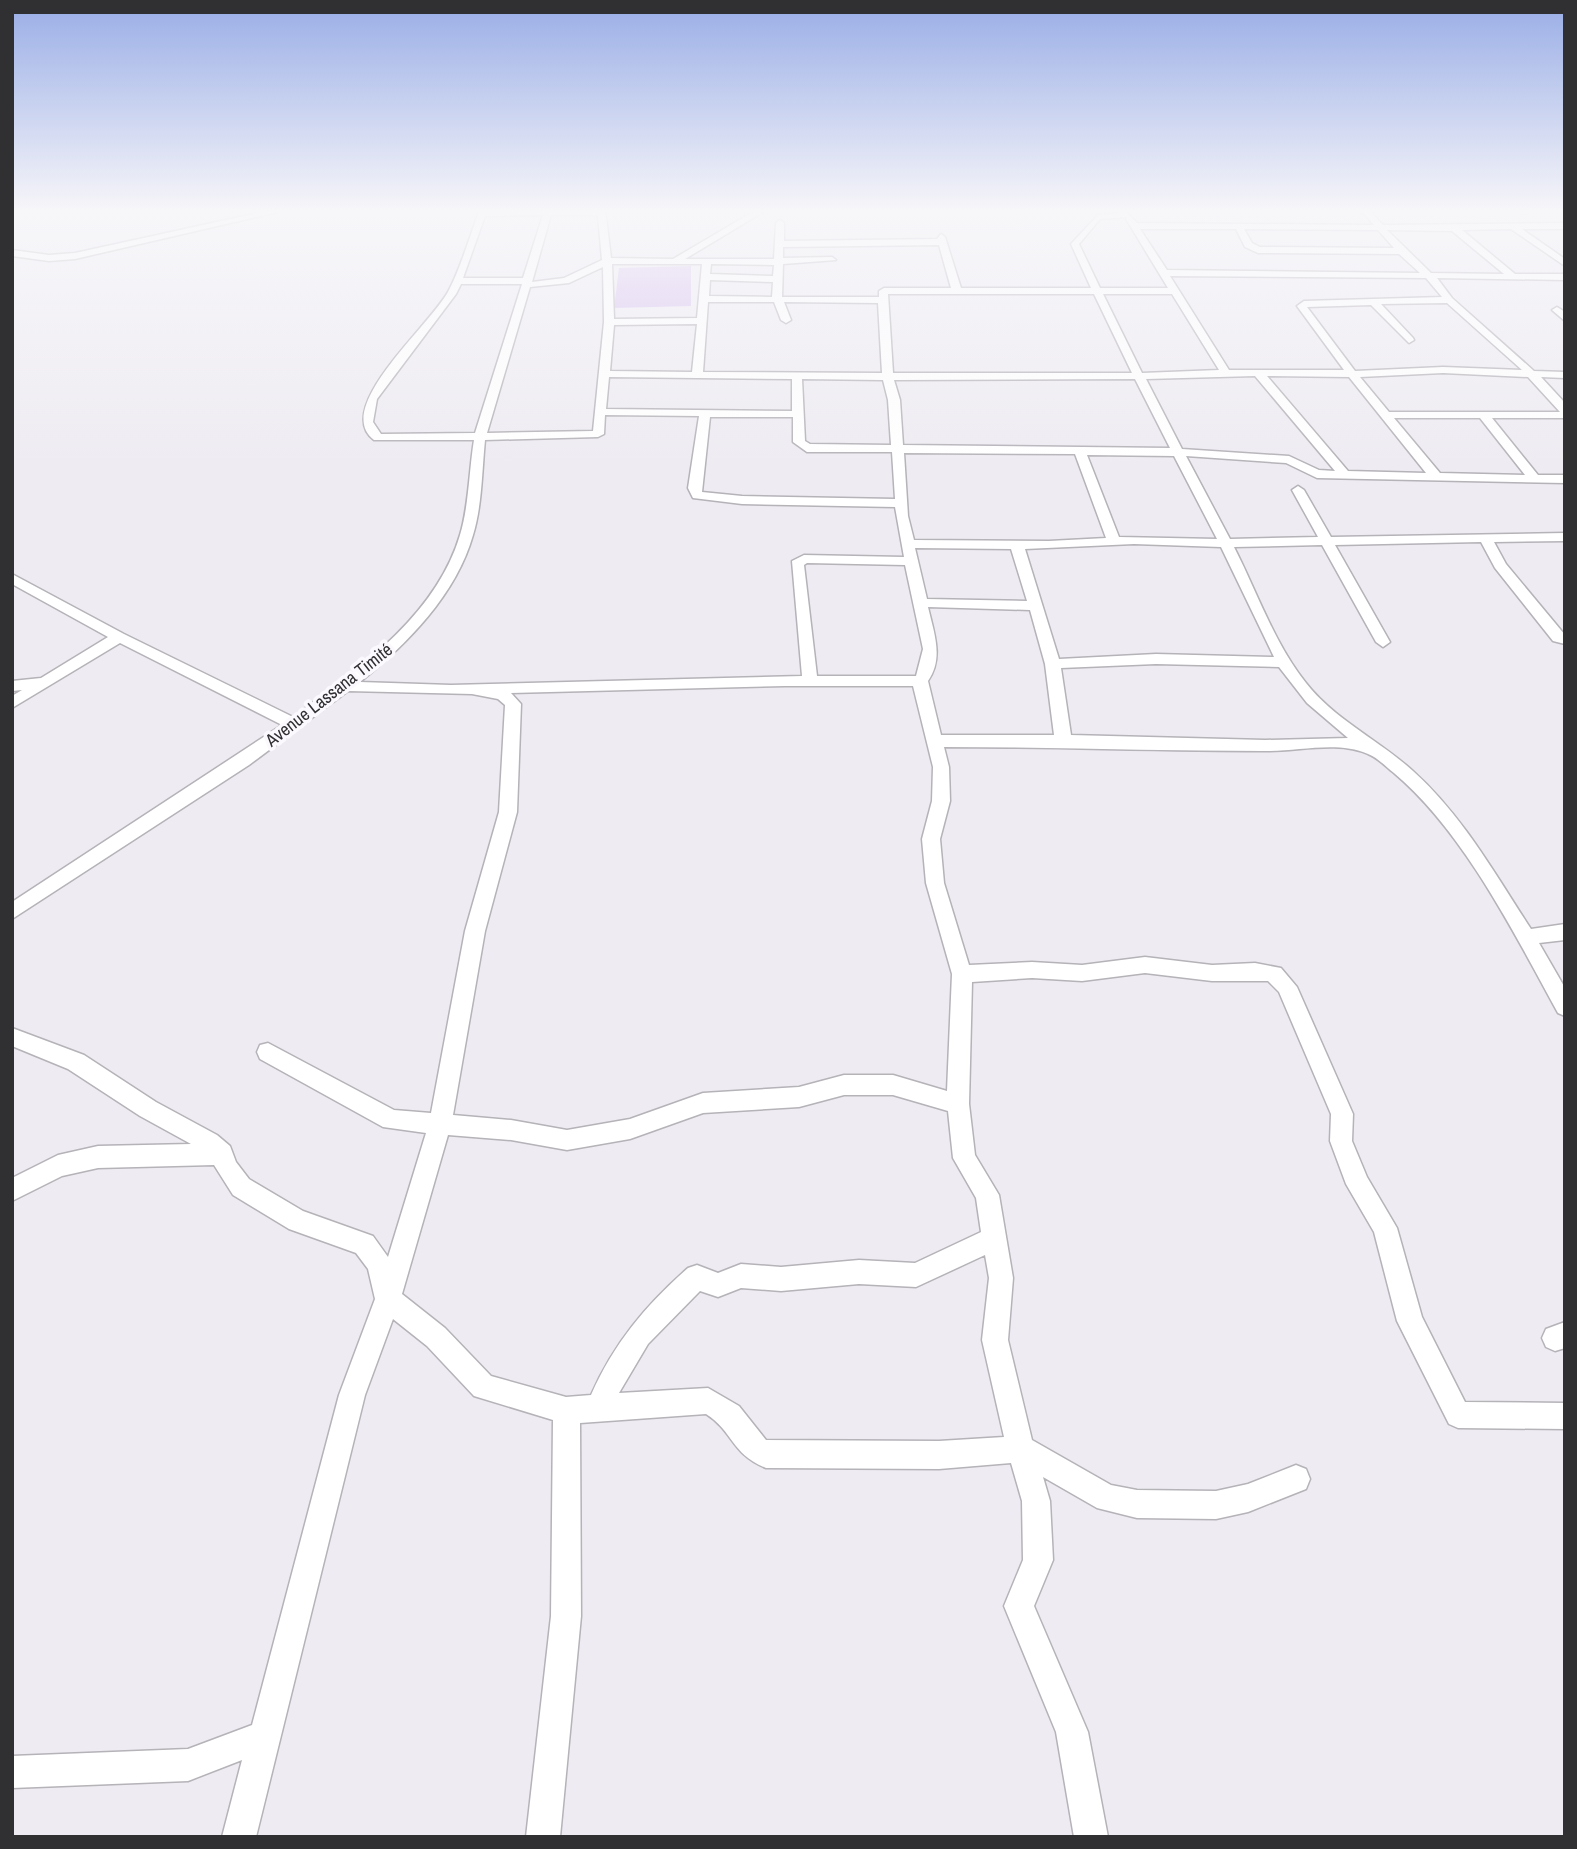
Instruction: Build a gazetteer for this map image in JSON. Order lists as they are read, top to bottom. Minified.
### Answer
{"streets":{"street":["Avenue Lassana Timité"]}}
